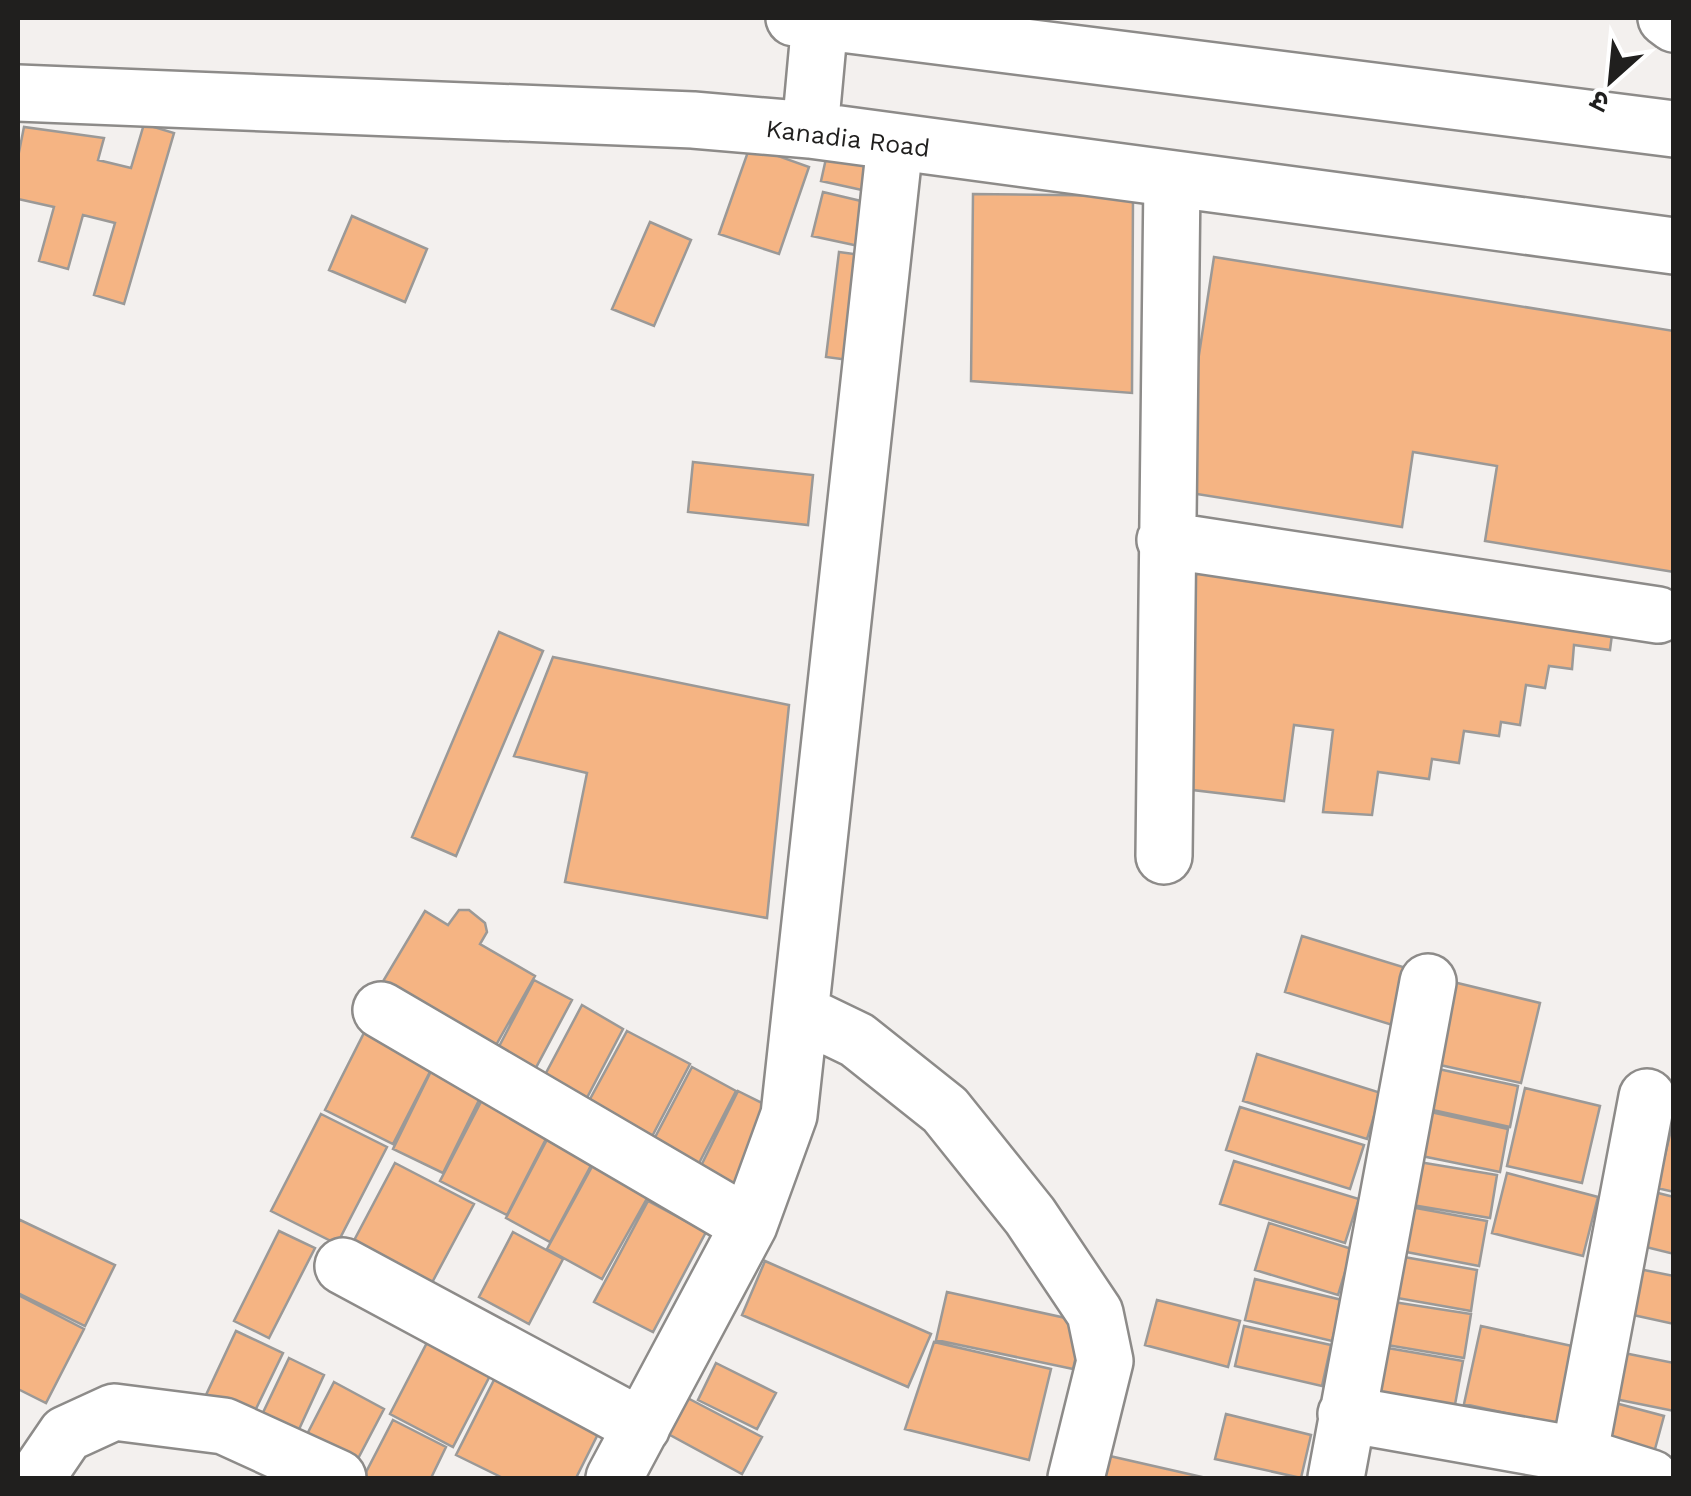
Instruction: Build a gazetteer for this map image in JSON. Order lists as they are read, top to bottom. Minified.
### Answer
{"streets":{"street":["Kanadia Road"]},"north":"bottom left"}
